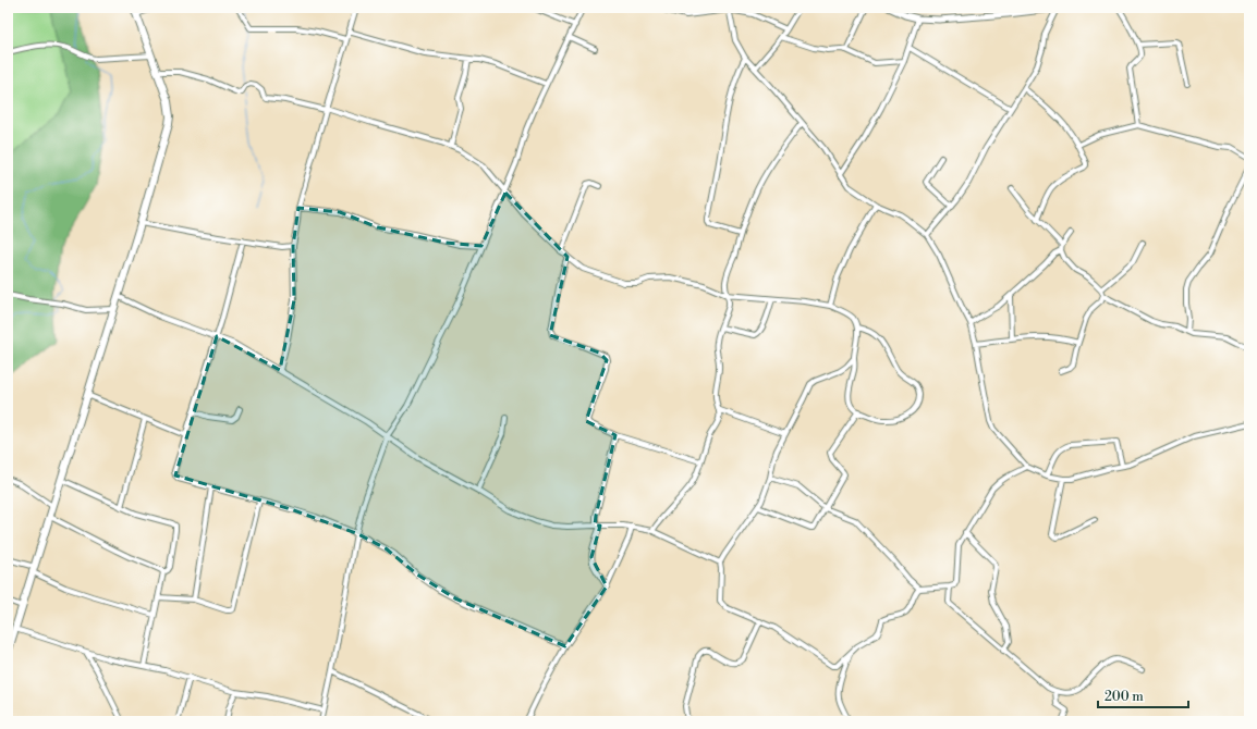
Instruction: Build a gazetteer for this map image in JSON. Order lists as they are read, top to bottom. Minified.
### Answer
{"scale_bar":"200 m"}
